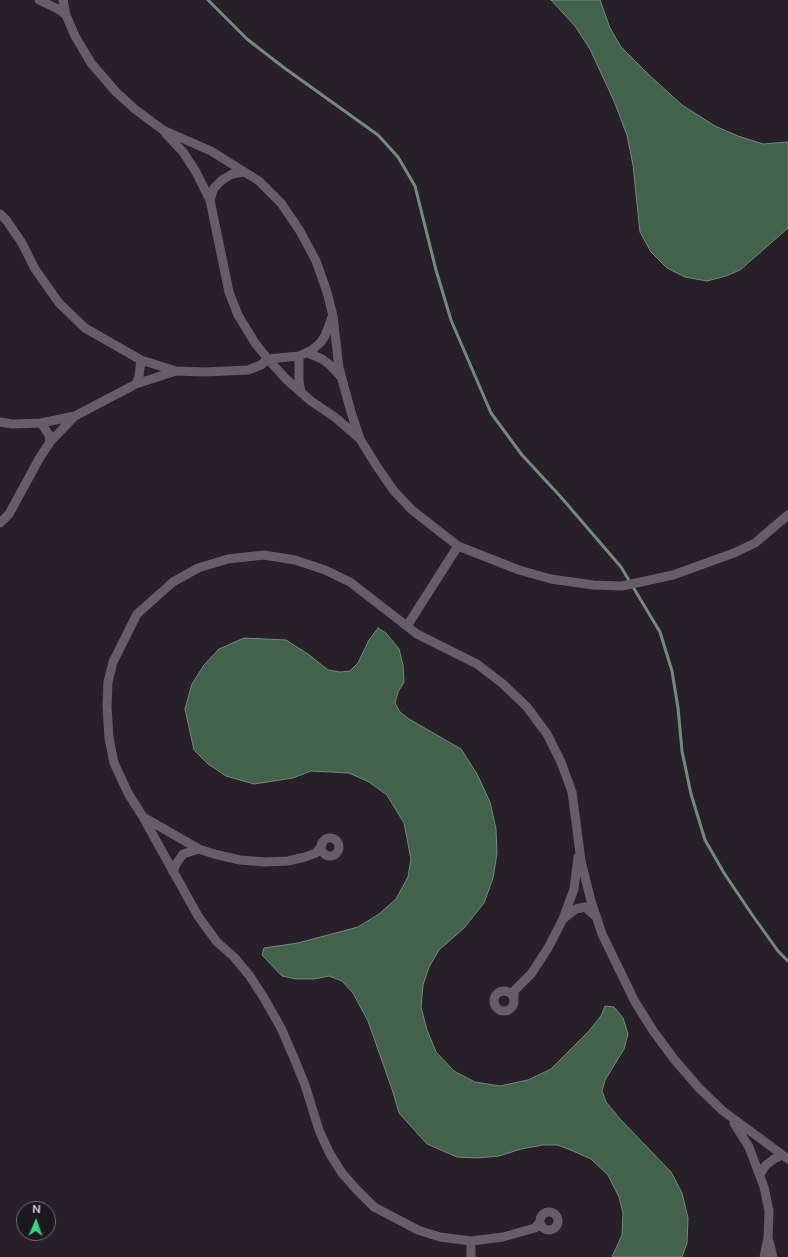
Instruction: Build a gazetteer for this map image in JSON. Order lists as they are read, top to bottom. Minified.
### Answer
{"north":"top"}
